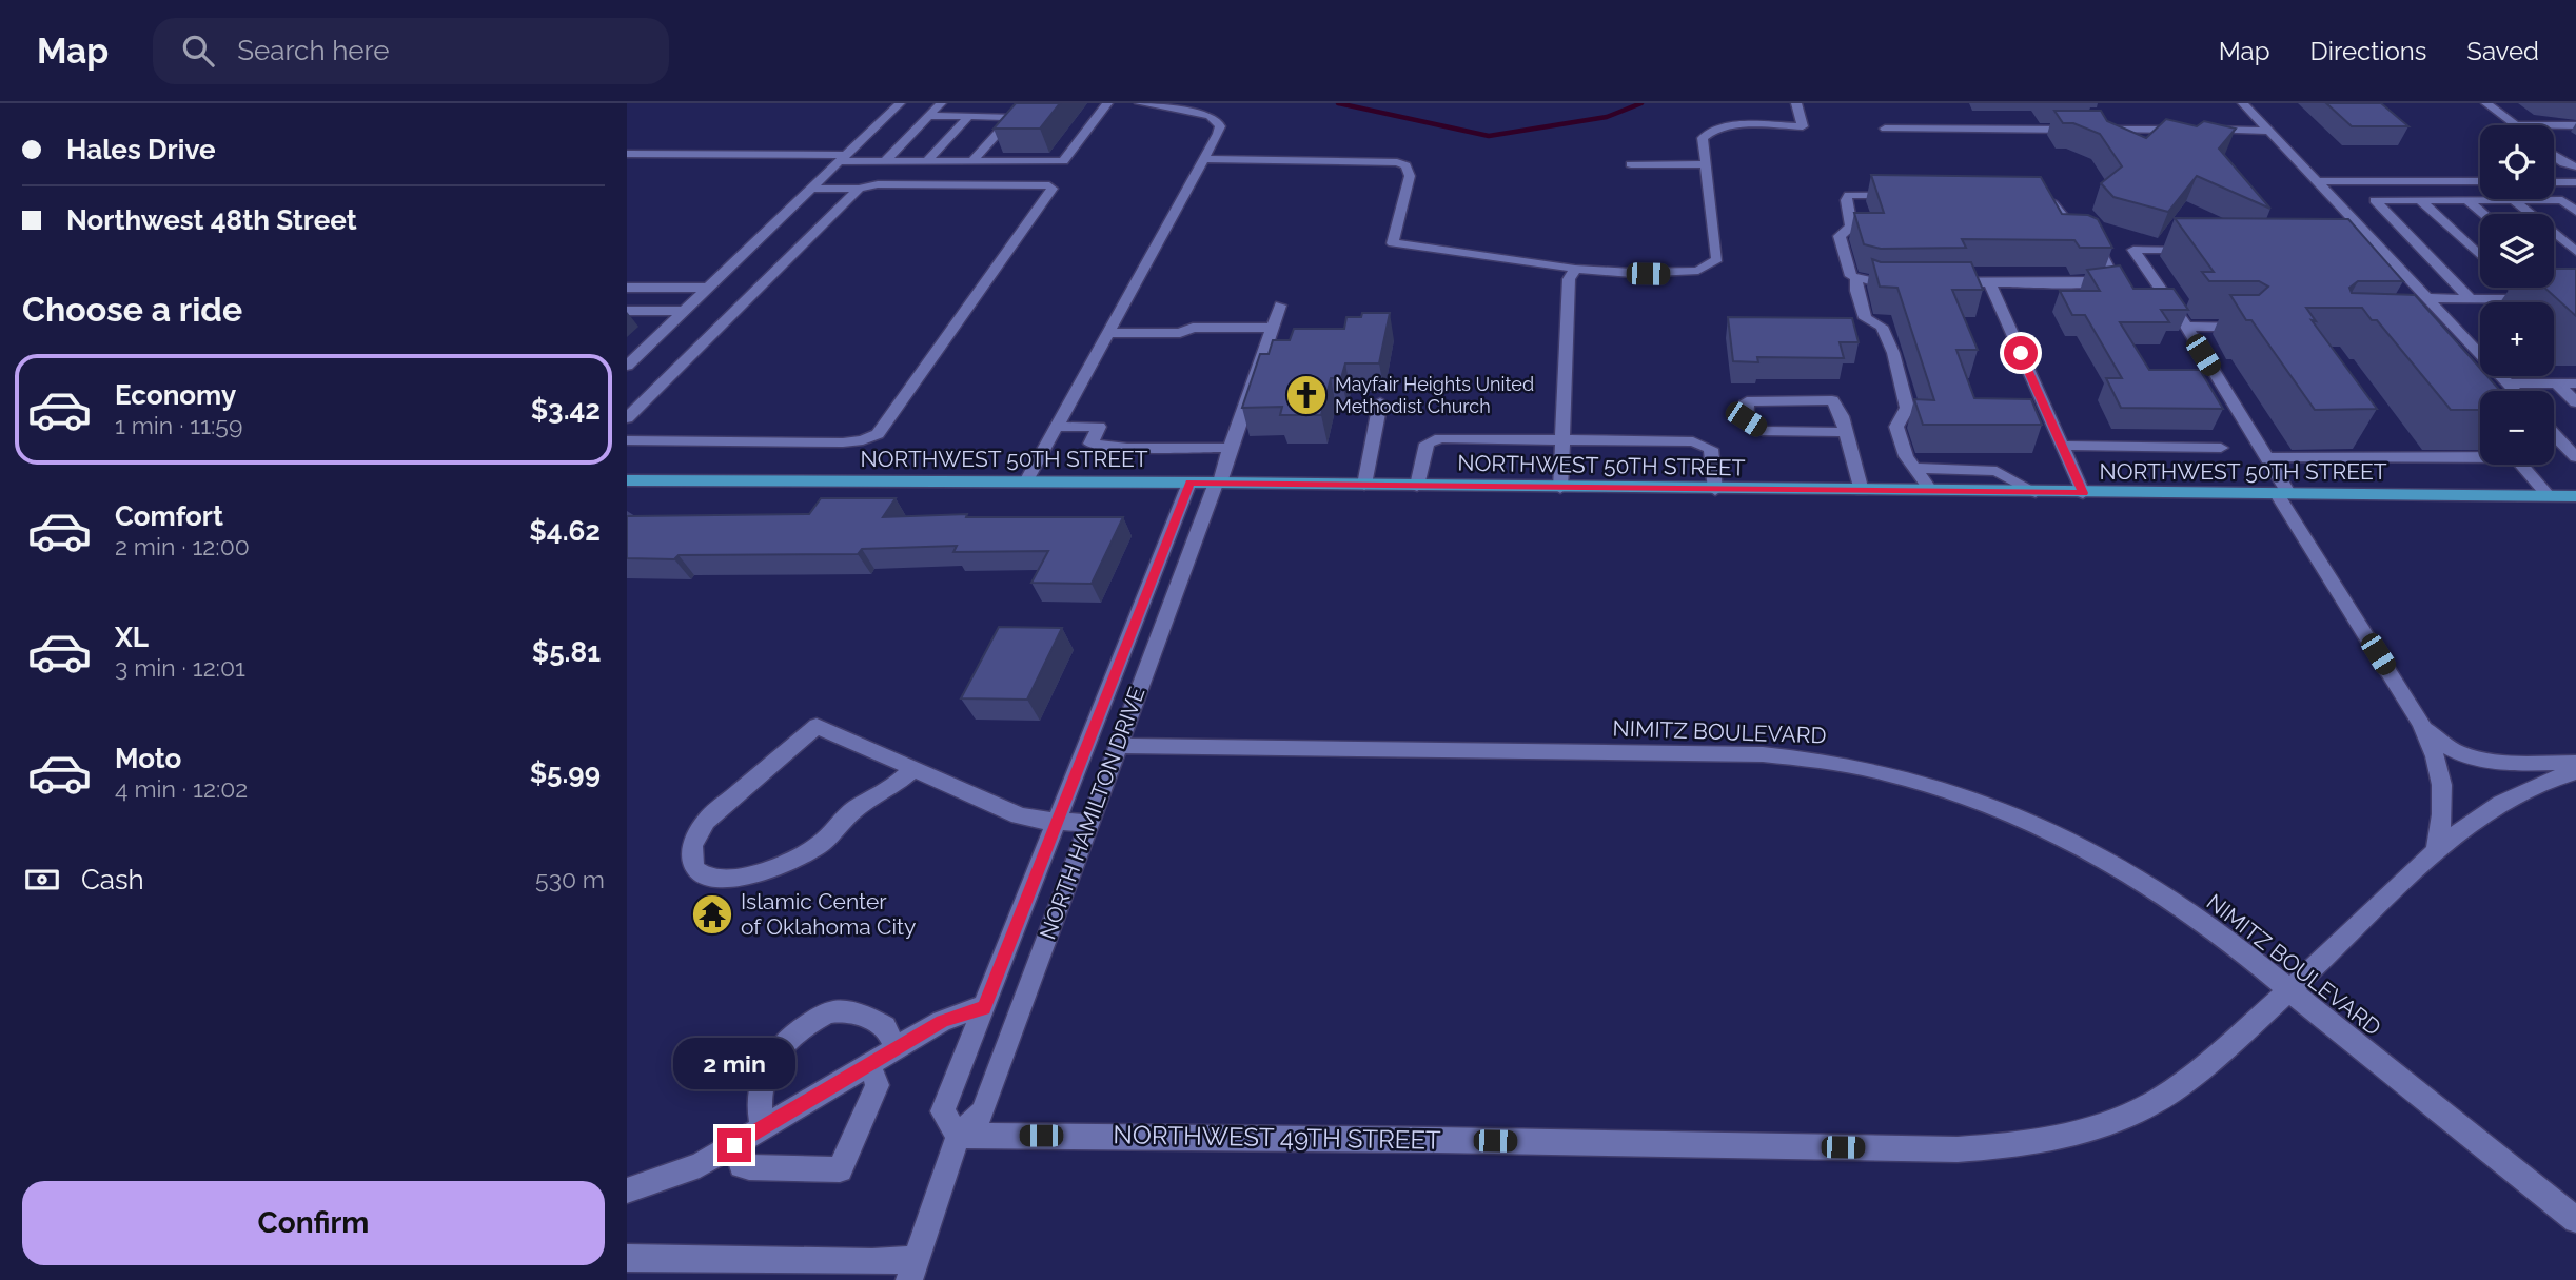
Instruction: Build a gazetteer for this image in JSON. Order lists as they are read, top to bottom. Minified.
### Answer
{"streets":{"main road":["NORTHWEST 50TH STREET"],"street":["NIMITZ BOULEVARD","NORTH HAMILTON DRIVE","NORTHWEST 49TH STREET"]},"crossings":[["NORTHWEST 50TH STREET","NORTH HAMILTON DRIVE"],["NIMITZ BOULEVARD","NORTH HAMILTON DRIVE"],["NIMITZ BOULEVARD","NORTHWEST 49TH STREET"],["NORTH HAMILTON DRIVE","NORTHWEST 49TH STREET"]],"places":{"church":["Mayfair Heights United Methodist Church"],"temple":["Islamic Center of Oklahoma City"]},"page":{"header":"Map","search":"Search here","nav":["Map","Directions","Saved"],"banner":["Hales Drive","Northwest 48th Street"],"map_buttons":["+","−"],"heading":"Choose a ride","list":[{"name":"Economy","note":"1 min · 11:59","value":"$3.42"},{"name":"Comfort","note":"2 min · 12:00","value":"$4.62"},{"name":"XL","note":"3 min · 12:01","value":"$5.81"},{"name":"Moto","note":"4 min · 12:02","value":"$5.99"}],"pay":["Cash","530 m"],"bubble":"2 min","buttons":"Confirm"}}
